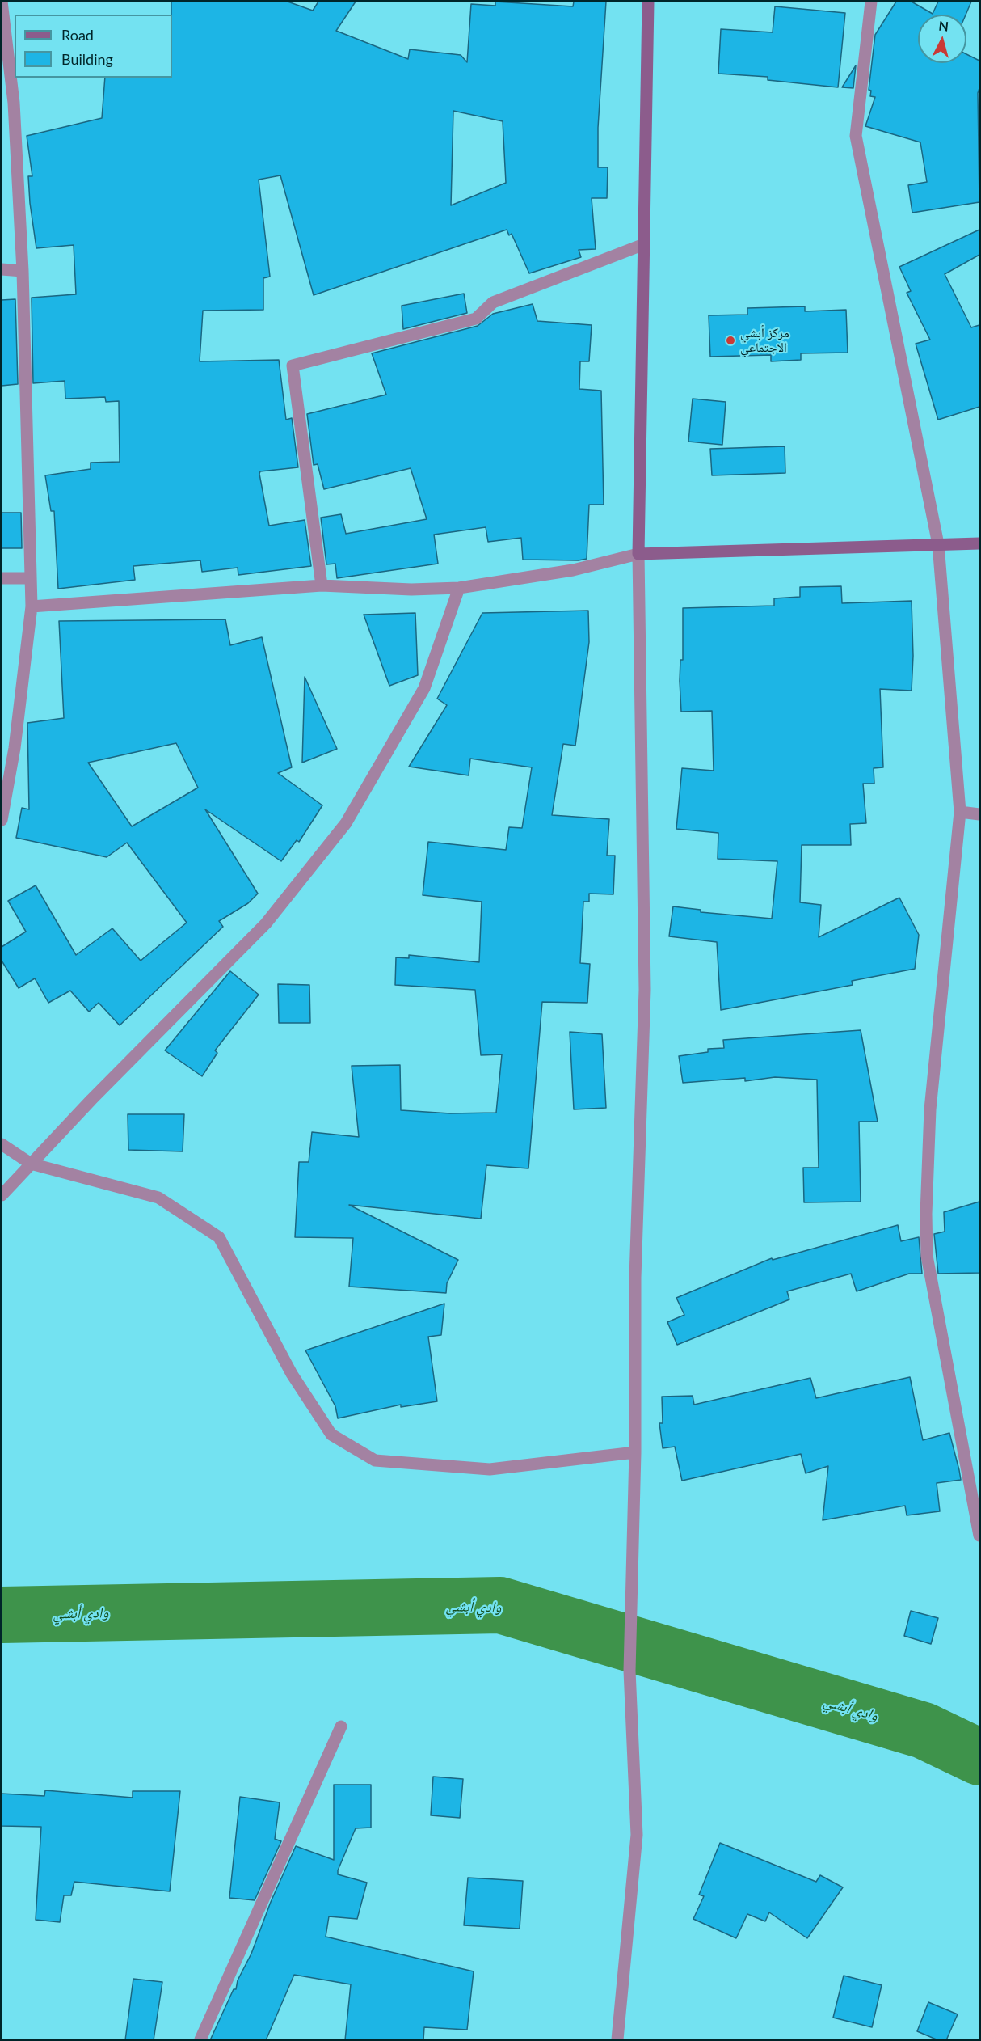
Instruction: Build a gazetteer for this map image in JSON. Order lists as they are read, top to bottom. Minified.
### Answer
{"water":["وادي أبشي"],"places":["مركز أبشي الاجتماعي"],"legend":["Road","Building"],"north":"top"}
